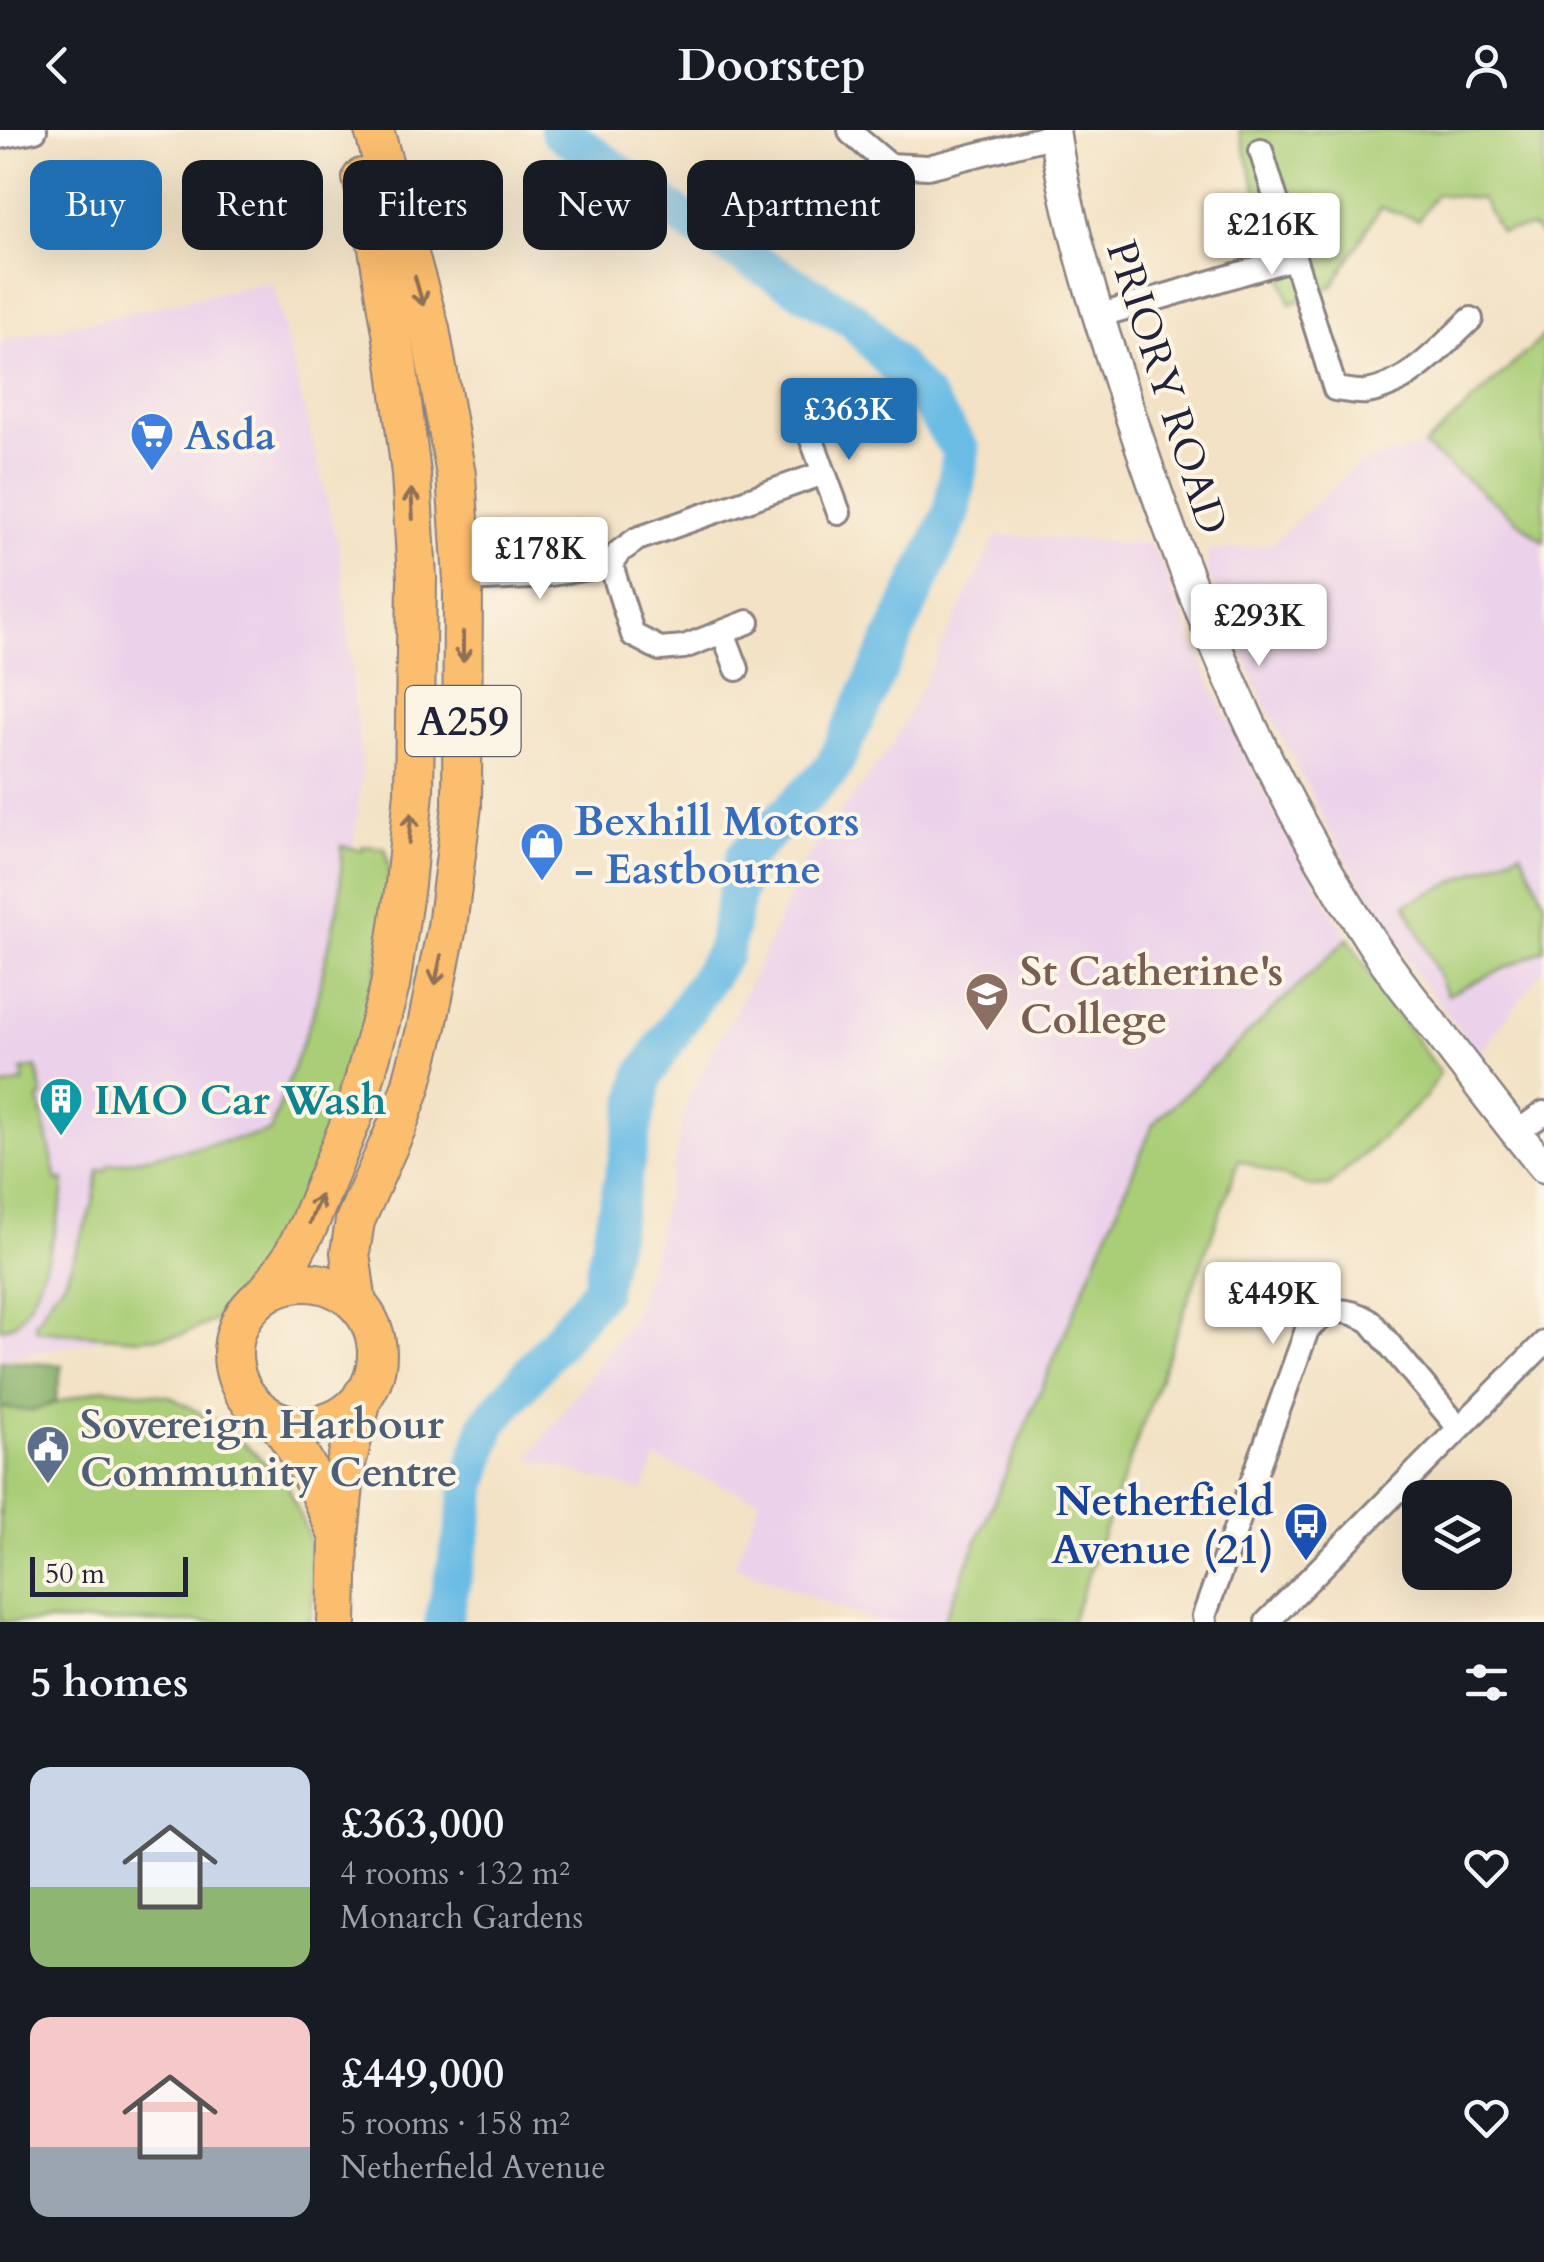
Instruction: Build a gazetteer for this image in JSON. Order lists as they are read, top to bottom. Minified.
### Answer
{"streets":{"main road":["A259"],"street":["PRIORY ROAD"]},"places":{"supermarket":["Asda"],"shop":["Bexhill Motors - Eastbourne"],"school or university":["St Catherine's College"],"building":["IMO Car Wash"],"public building":["Sovereign Harbour Community Centre"],"bus stop":["Netherfield Avenue (21)"]},"scale_bar":"50 m","page":{"header":"Doorstep","chip":["Buy","Rent","Filters","New","Apartment"],"price":["£216K","£363K","£178K","£293K","£449K"],"scale":"50 m","heading":"5 homes","list":[{"name":"£363,000","note":"4 rooms · 132 m² · Monarch Gardens"},{"name":"£449,000","note":"5 rooms · 158 m² · Netherfield Avenue"}]}}
